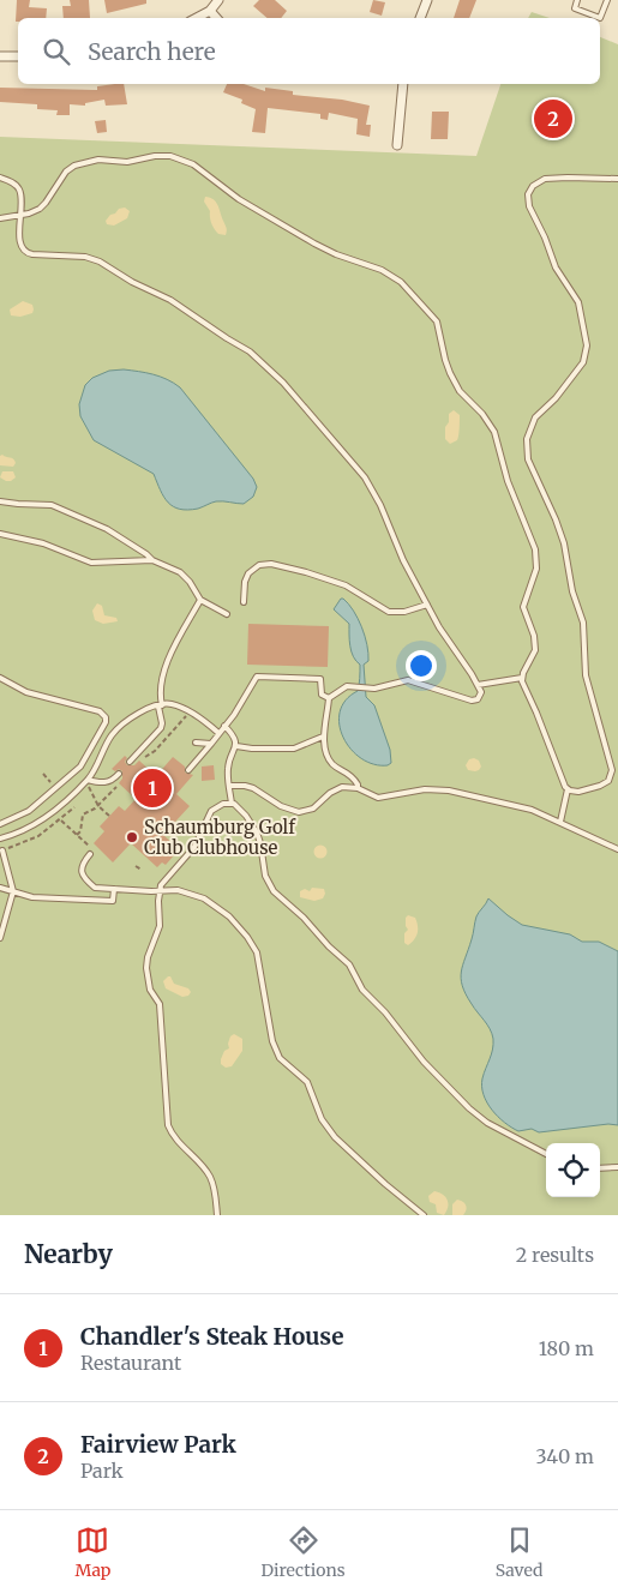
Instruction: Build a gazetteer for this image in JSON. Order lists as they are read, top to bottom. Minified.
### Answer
{"places":["Schaumburg Golf Club Clubhouse"],"page":{"search":"Search here","pins":["2","1"],"heading":["Nearby","2 results"],"list":[{"mark":"1","name":"Chandler's Steak House","note":"Restaurant","value":"180 m"},{"mark":"2","name":"Fairview Park","note":"Park","value":"340 m"}],"nav":["Map","Directions","Saved"]}}
